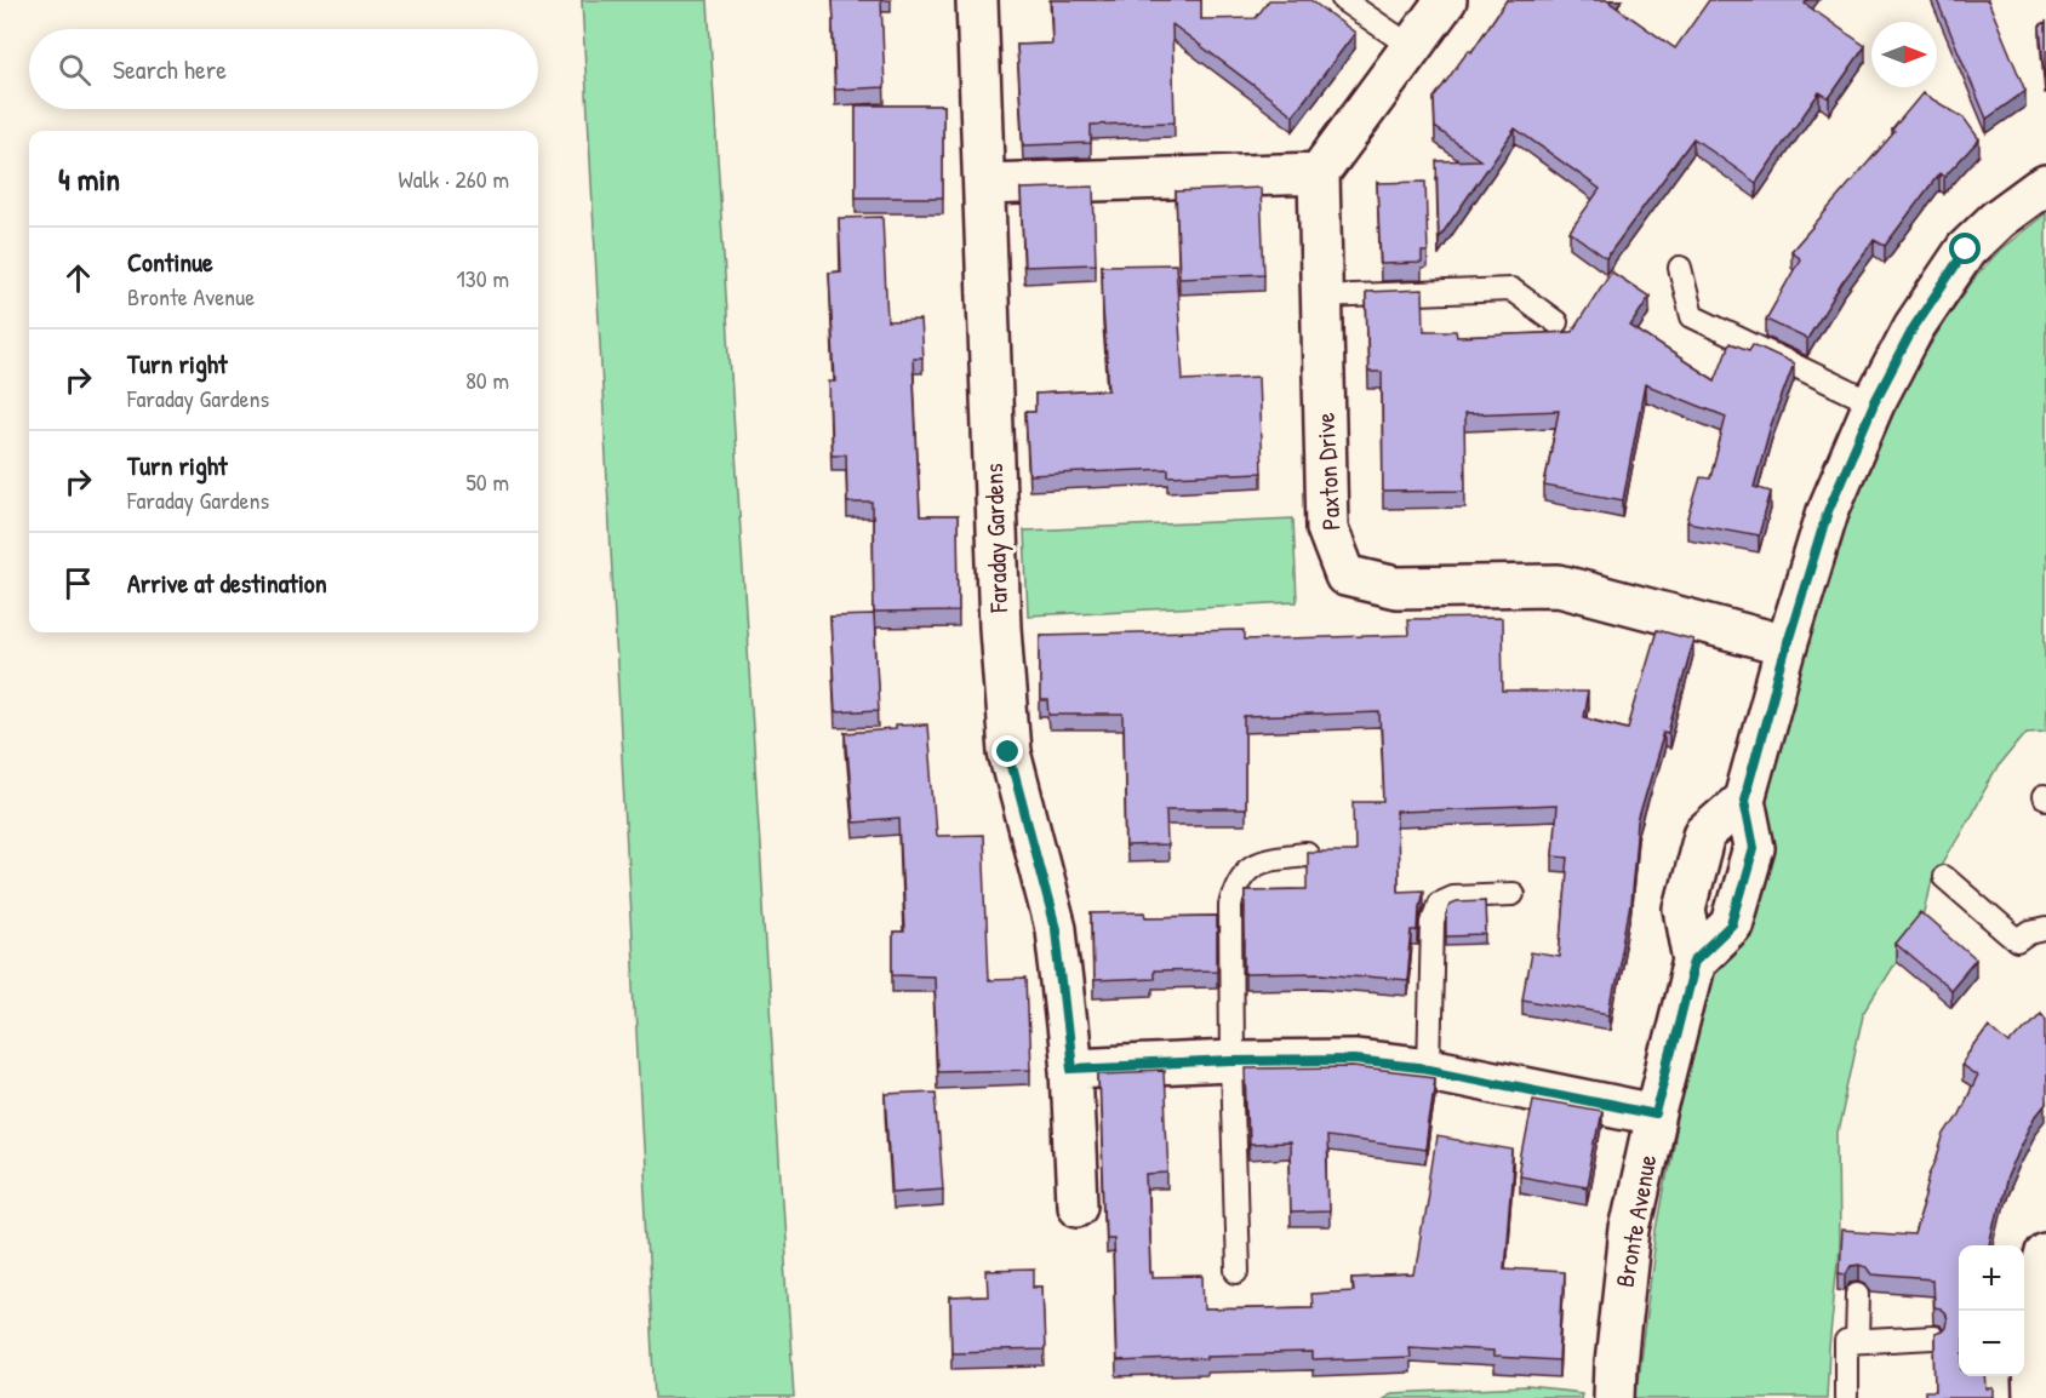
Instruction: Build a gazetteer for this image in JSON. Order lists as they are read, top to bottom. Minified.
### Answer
{"streets":{"street":["Paxton Drive","Faraday Gardens","Bronte Avenue"]},"crossings":[["Paxton Drive","Bronte Avenue"]],"north":"right","page":{"search":"Search here","heading":["4 min","Walk · 260 m"],"list":[["Continue","Bronte Avenue","130 m"],["Turn right","Faraday Gardens","80 m"],["Turn right","Faraday Gardens","50 m"],"Arrive at destination"],"map_buttons":["+","−"]}}
